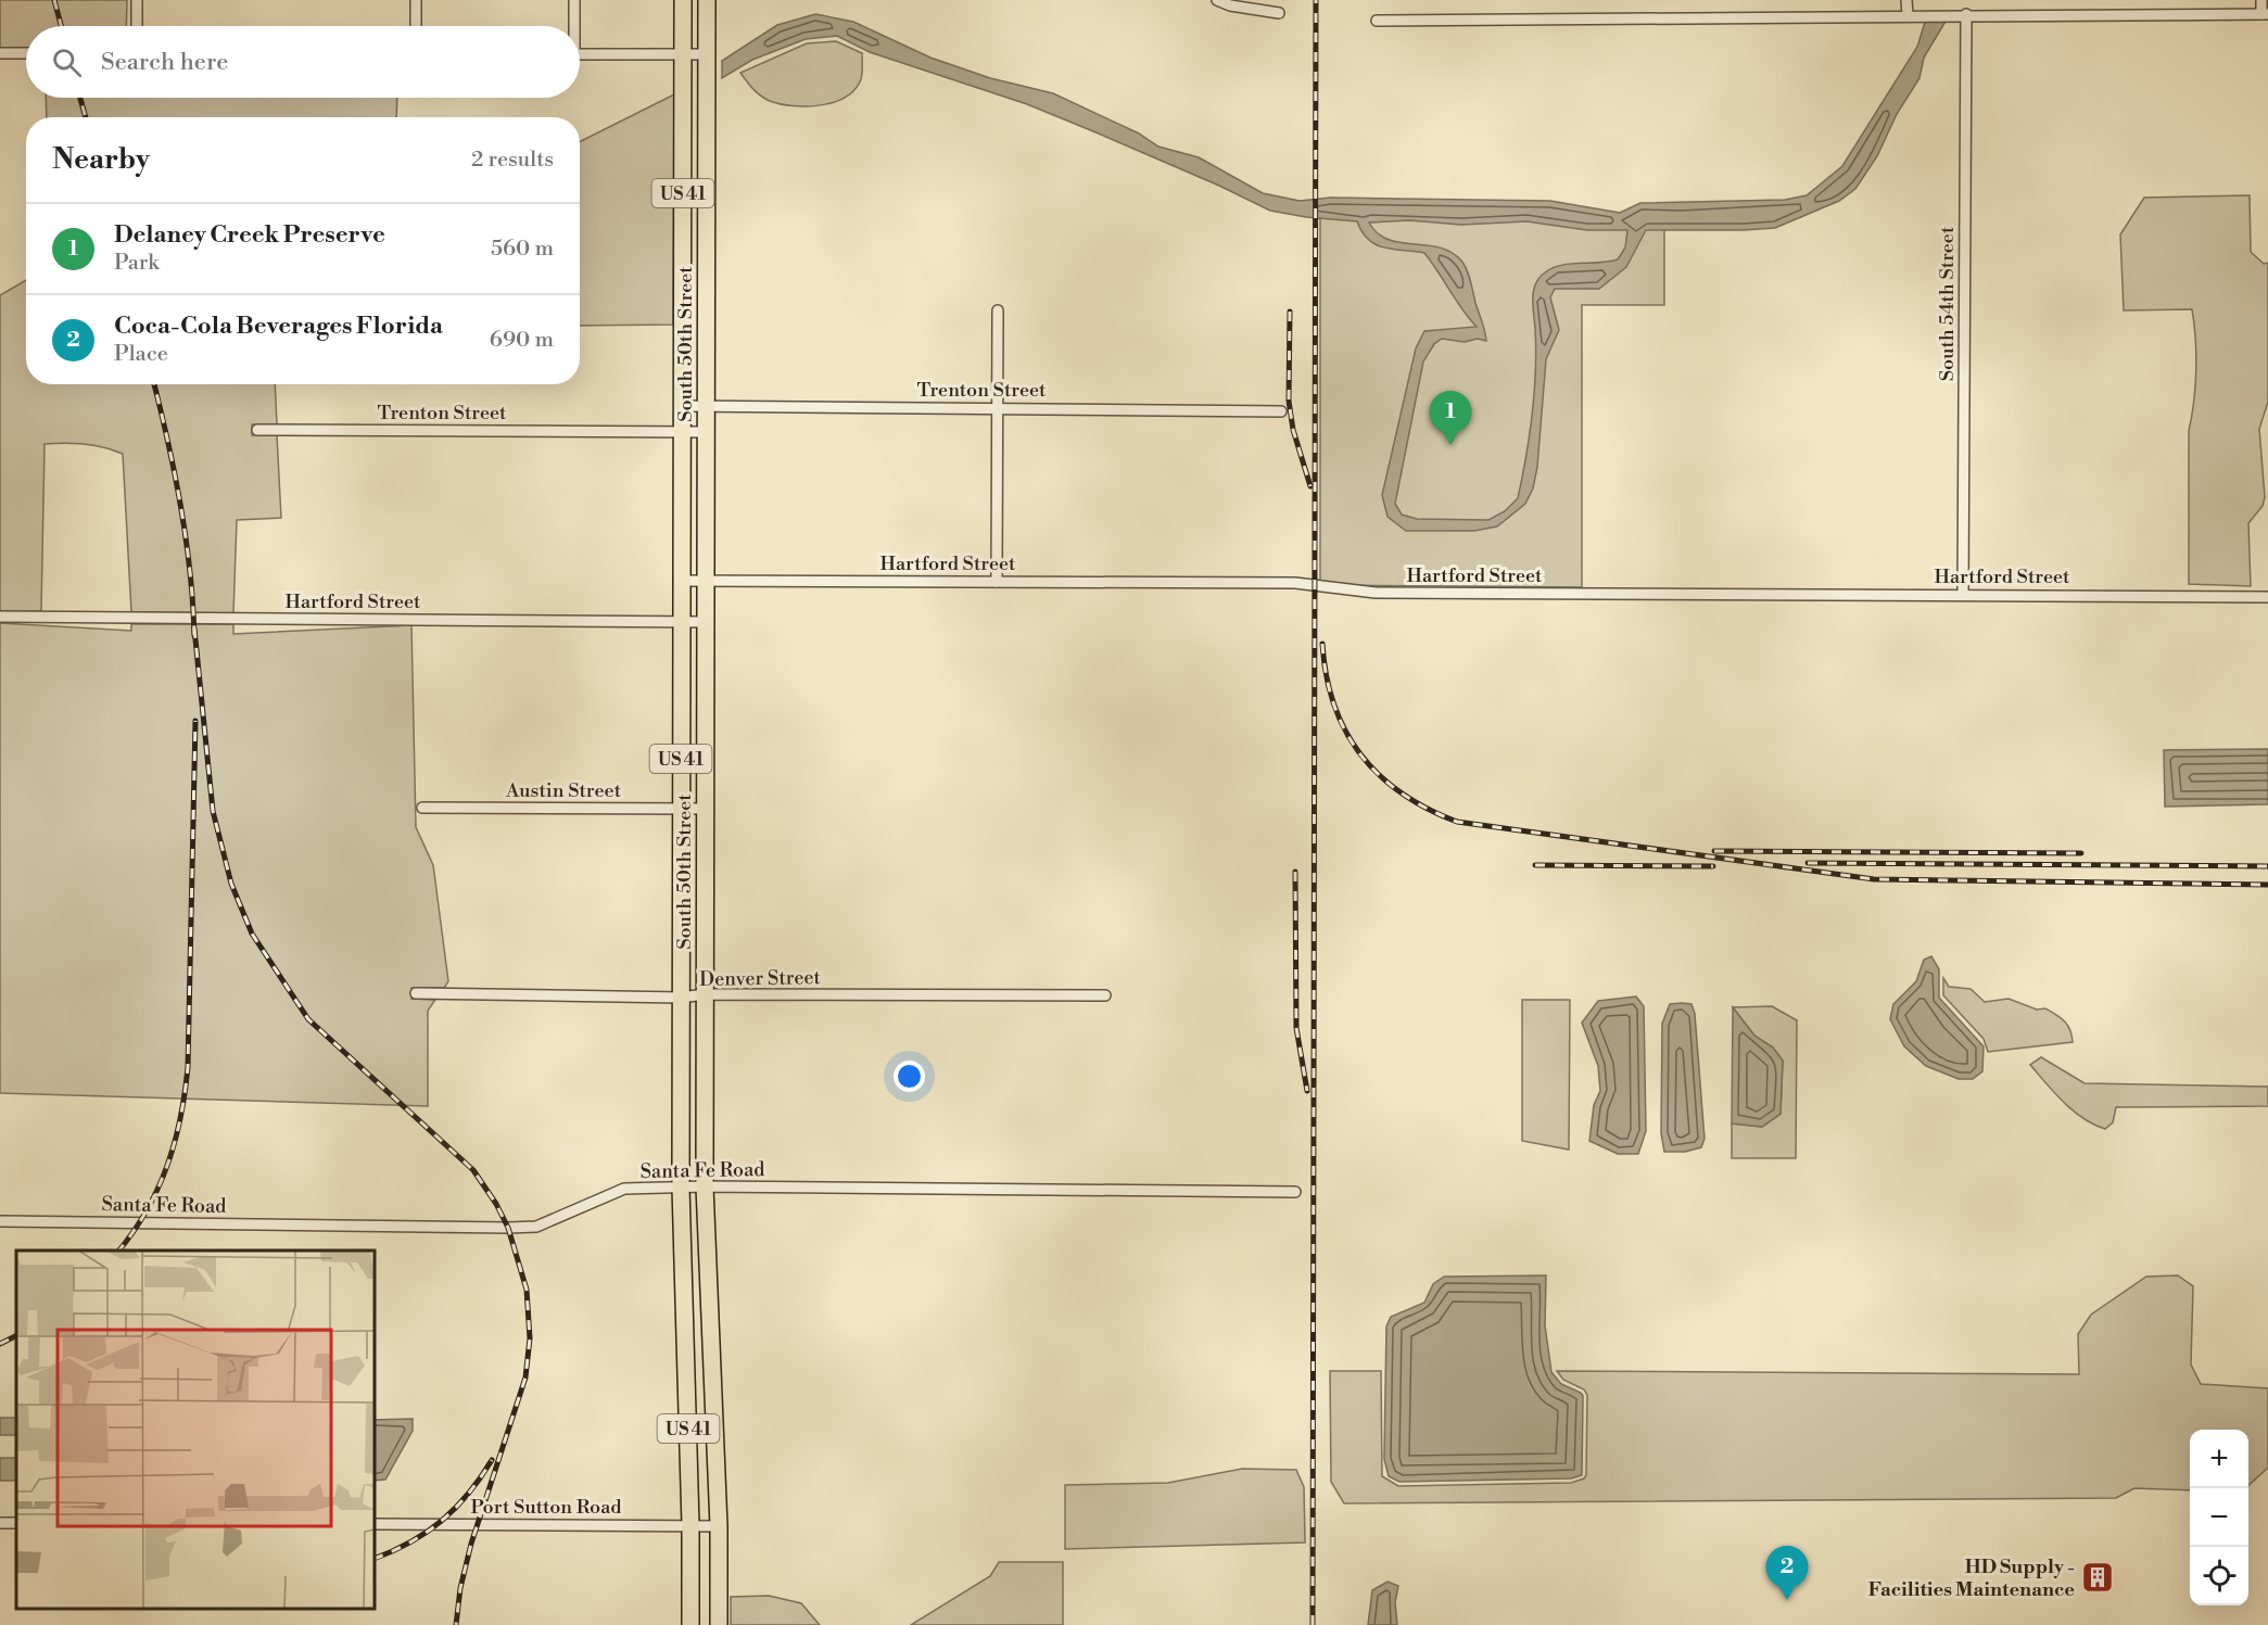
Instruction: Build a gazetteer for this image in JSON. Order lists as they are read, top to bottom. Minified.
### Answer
{"streets":{"main road":["US 41","South 50th Street"],"street":["South 54th Street","Trenton Street","Hartford Street","Austin Street","Denver Street","Santa Fe Road","Port Sutton Road"]},"crossings":[["South 54th Street","Hartford Street"],["South 50th Street","Trenton Street"],["South 50th Street","Hartford Street"],["South 50th Street","Austin Street"],["South 50th Street","Denver Street"],["South 50th Street","Santa Fe Road"],["South 50th Street","Port Sutton Road"]],"places":{"building":["HD Supply - Facilities Maintenance"]},"page":{"search":"Search here","heading":["Nearby","2 results"],"list":[{"mark":"1","name":"Delaney Creek Preserve","note":"Park","value":"560 m"},{"mark":"2","name":"Coca-Cola Beverages Florida","note":"Place","value":"690 m"}],"pins":["1","2"],"map_buttons":["+","−"]}}
